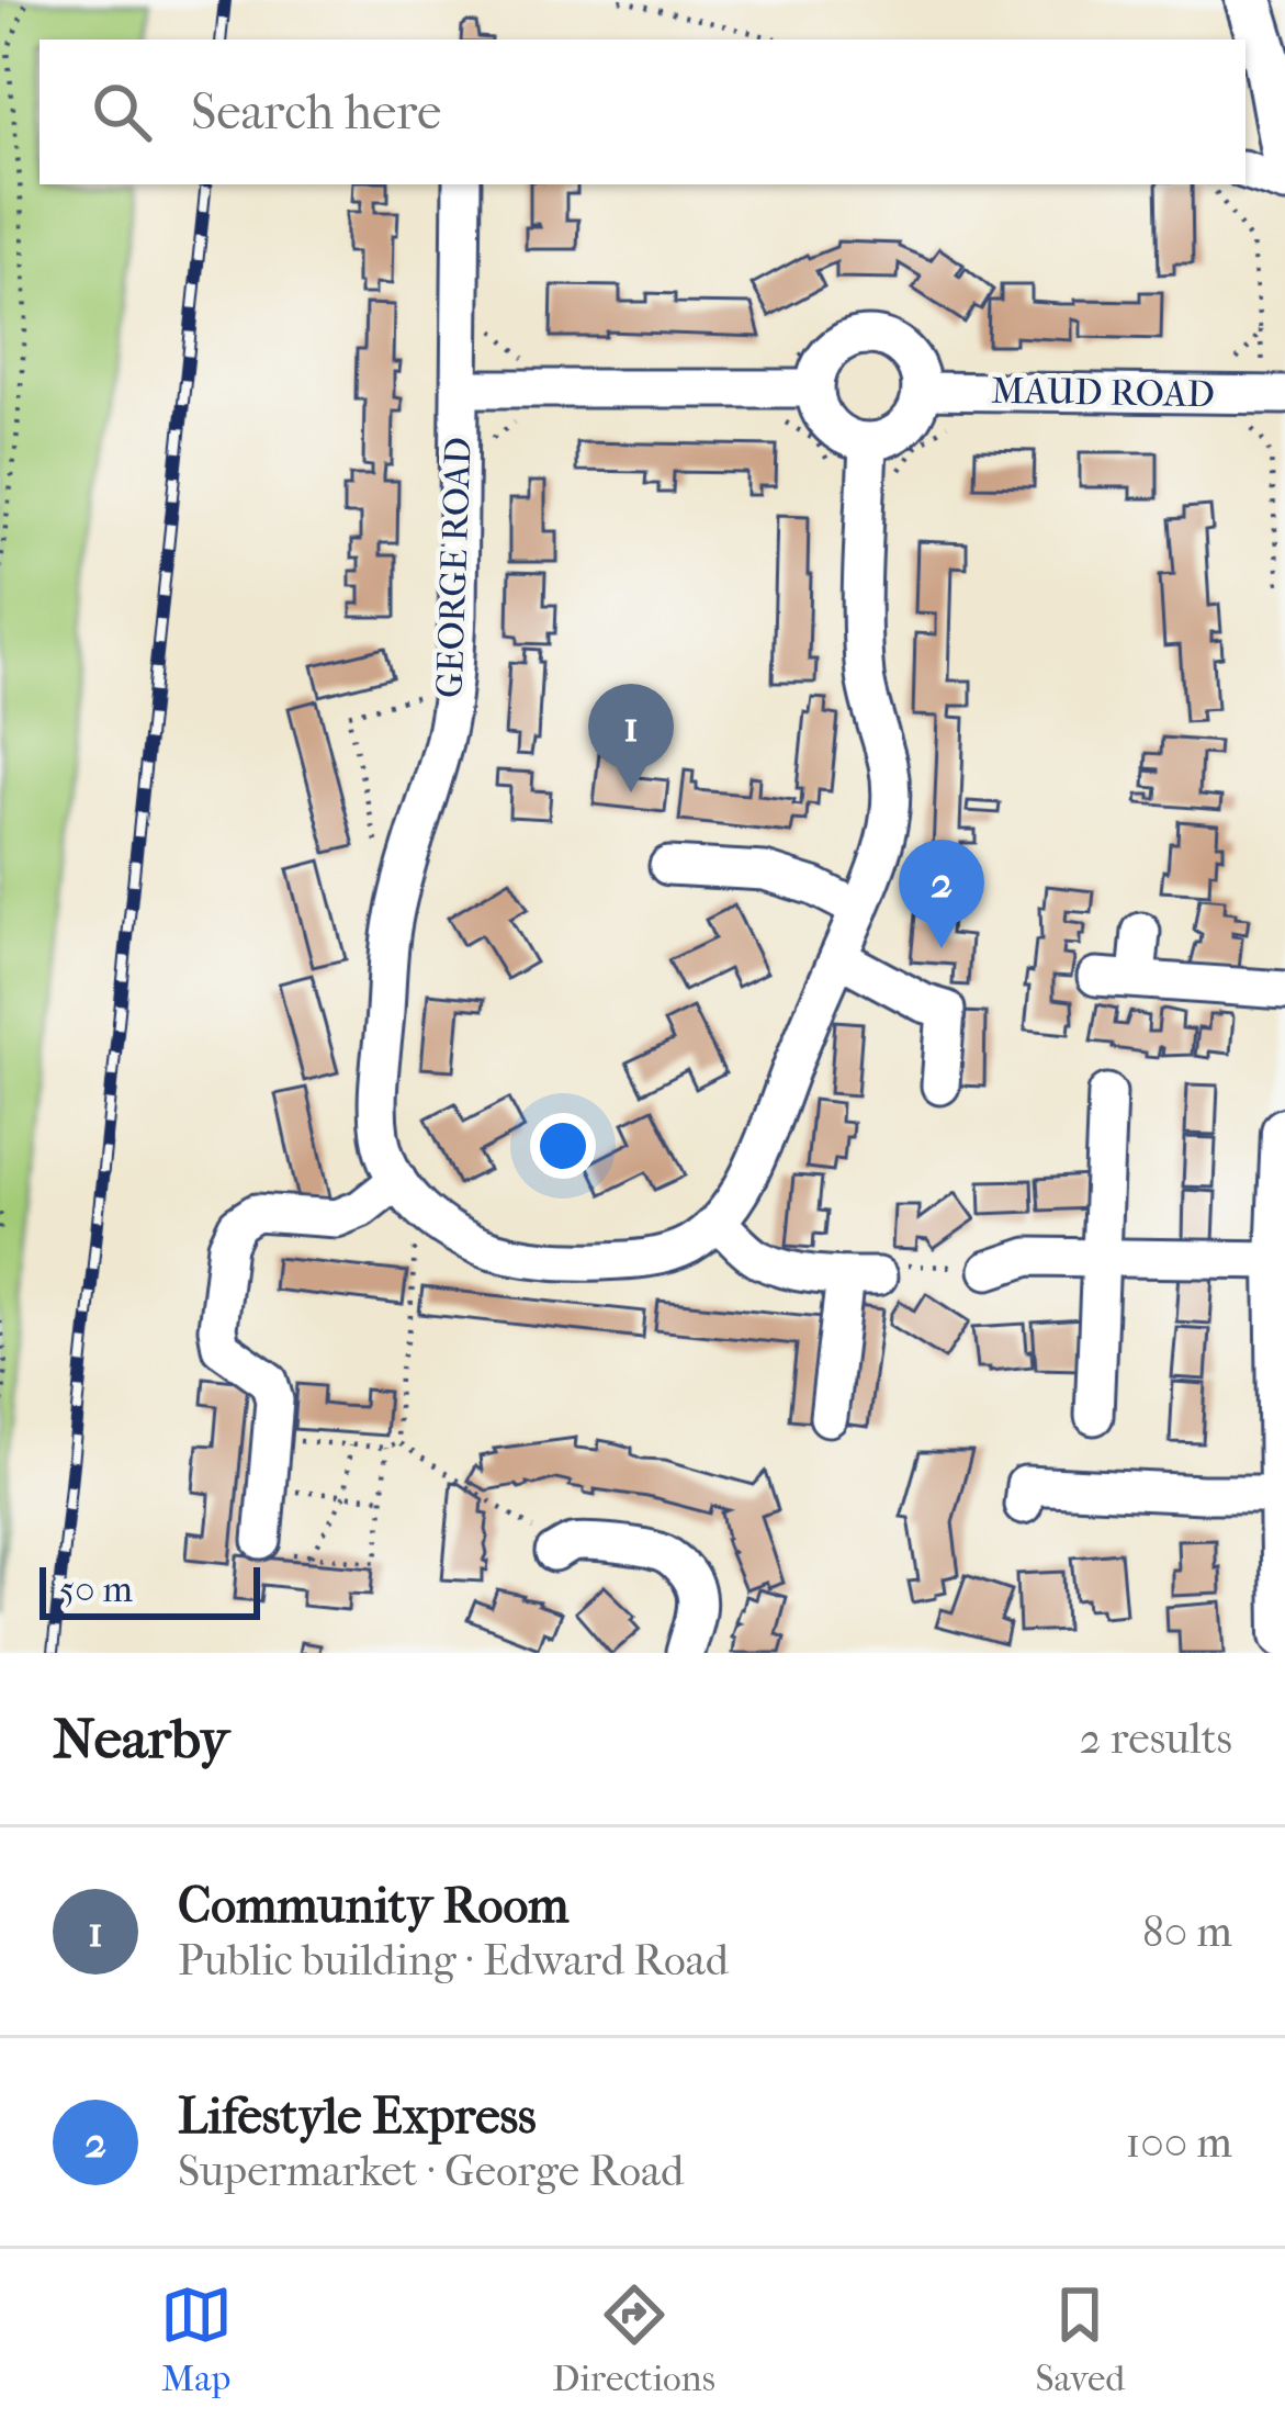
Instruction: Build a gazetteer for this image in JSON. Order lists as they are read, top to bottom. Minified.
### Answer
{"streets":{"street":["MAUD ROAD","GEORGE ROAD"]},"scale_bar":"50 m","page":{"search":"Search here","pins":["1","2"],"scale":"50 m","heading":["Nearby","2 results"],"list":[{"mark":"1","name":"Community Room","note":"Public building · Edward Road","value":"80 m"},{"mark":"2","name":"Lifestyle Express","note":"Supermarket · George Road","value":"100 m"}],"nav":["Map","Directions","Saved"]}}
